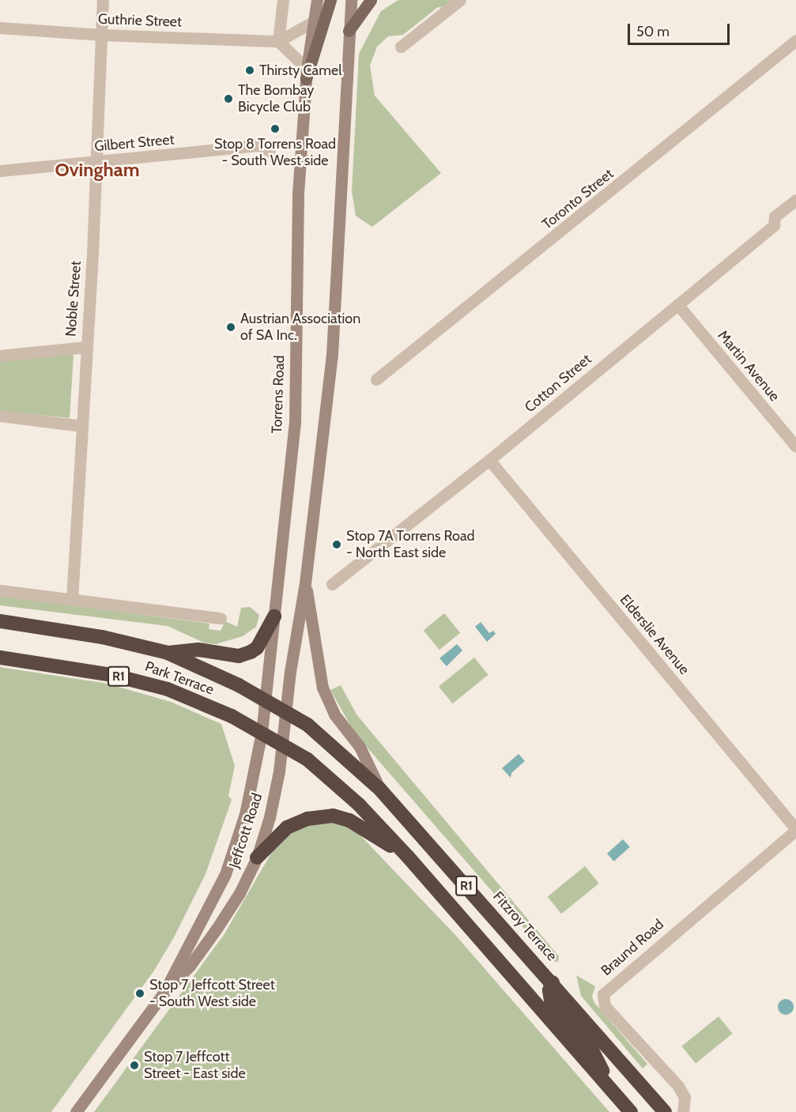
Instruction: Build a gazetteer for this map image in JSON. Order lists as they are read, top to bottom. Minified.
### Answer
{"streets":{"highway":["R1","Park Terrace","Fitzroy Terrace"],"main road":["Torrens Road","Jeffcott Road"],"street":["Guthrie Street","Gilbert Street","Toronto Street","Noble Street","Martin Avenue","Cotton Street","Elderslie Avenue","Braund Road"]},"crossings":[["Guthrie Street","Noble Street"],["Gilbert Street","Noble Street"],["Martin Avenue","Cotton Street"],["Cotton Street","Elderslie Avenue"],["Torrens Road","Park Terrace"],["Torrens Road","Jeffcott Road"],["Torrens Road","Fitzroy Terrace"],["Elderslie Avenue","Braund Road"],["R1","Park Terrace"],["R1","Jeffcott Road"],["Park Terrace","Jeffcott Road"],["Park Terrace","Fitzroy Terrace"],["Jeffcott Road","Fitzroy Terrace"]],"districts":["Ovingham"],"places":["Thirsty Camel","The Bombay Bicycle Club","Stop 8 Torrens Road - South West side","Austrian Association of SA Inc.","Stop 7A Torrens Road - North East side","Stop 7 Jeffcott Street - South West side","Stop 7 Jeffcott Street - East side"],"scale_bar":"50 m"}
